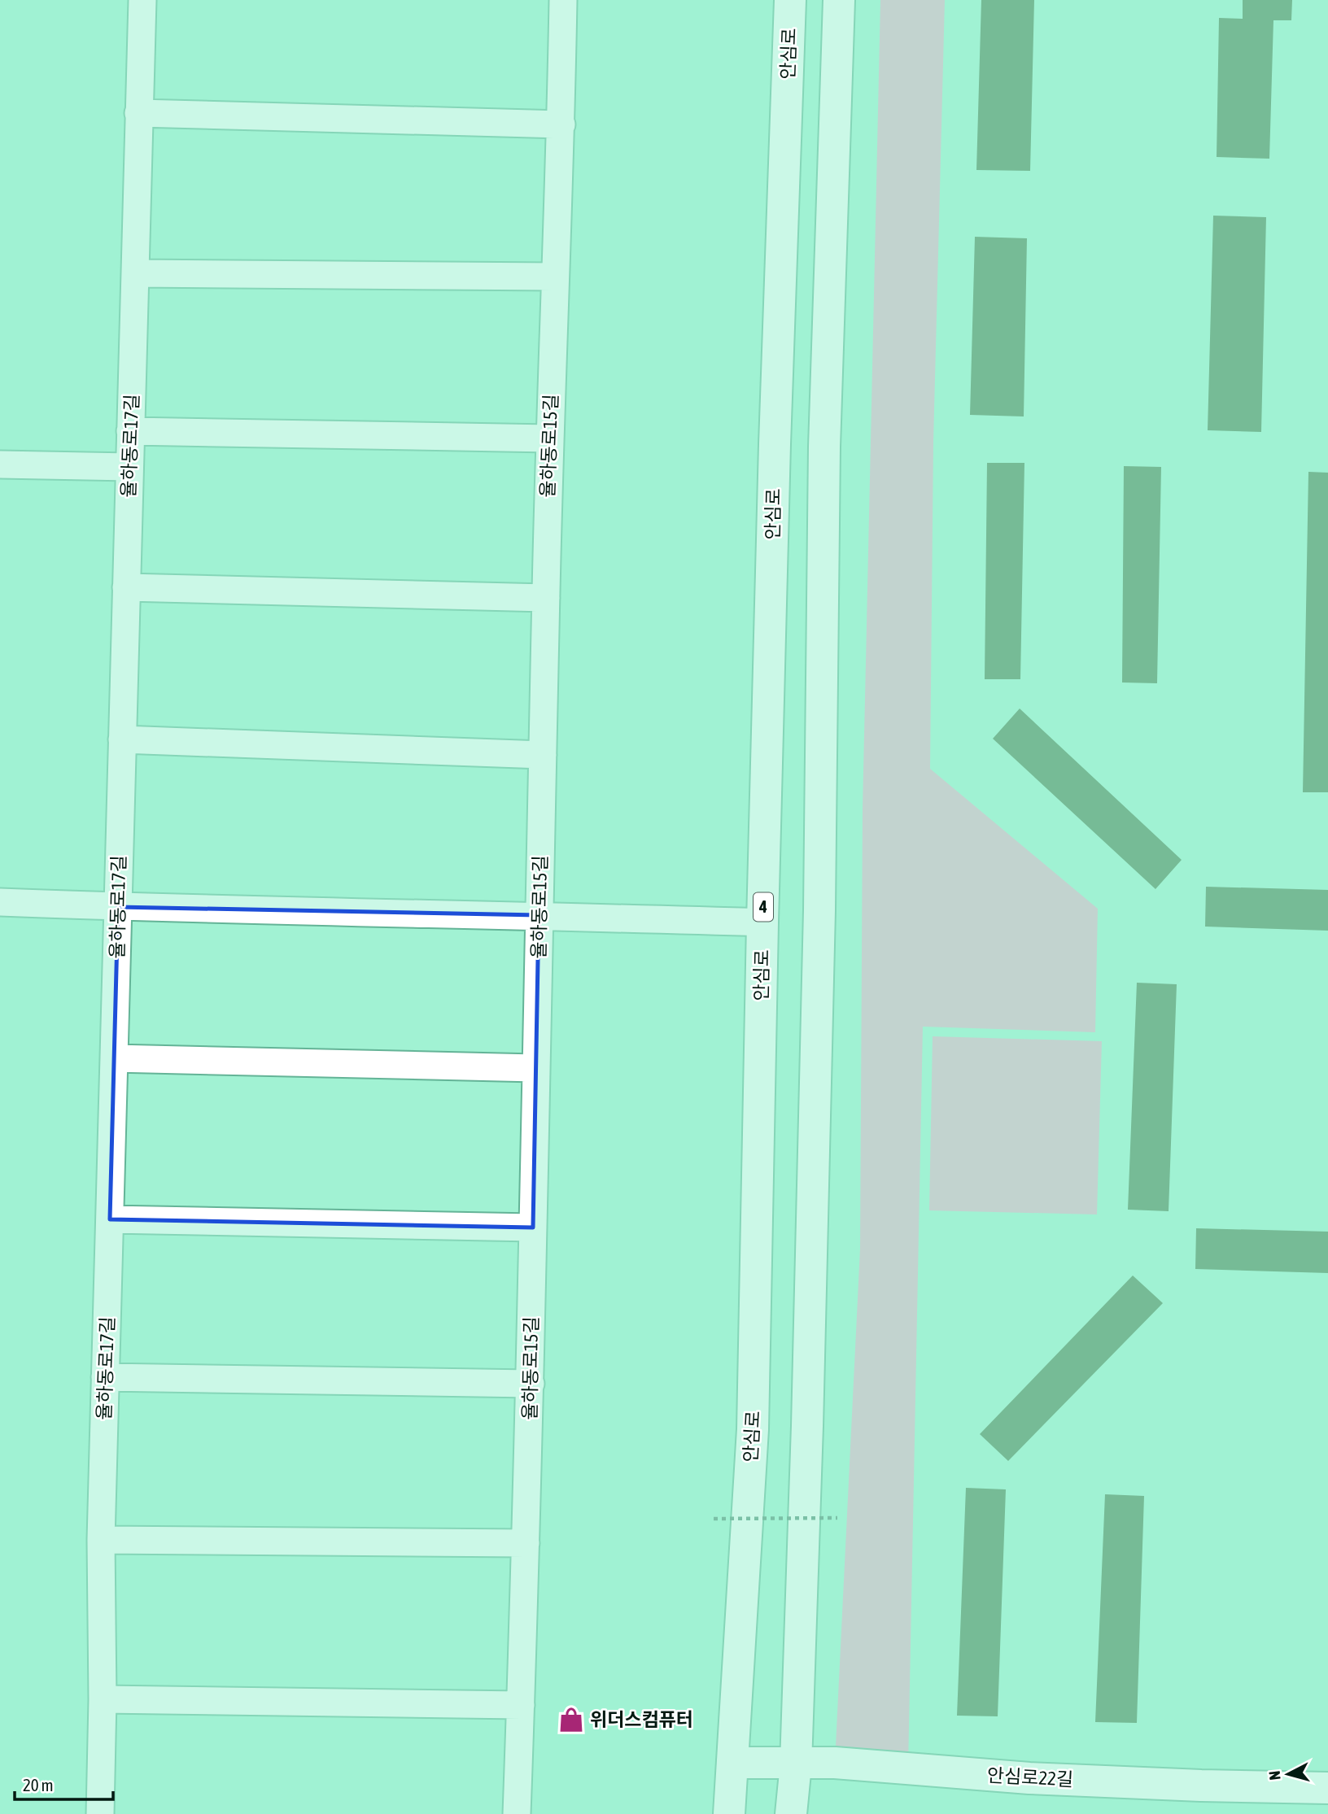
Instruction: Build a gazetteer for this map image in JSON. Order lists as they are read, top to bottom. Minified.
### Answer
{"streets":{"main road":["안심로","4","안심로22길"],"street":["율하동로17길","율하동로15길"]},"crossings":[["안심로","안심로22길"]],"places":{"shop":["위더스컴퓨터"]},"scale_bar":"20 m","north":"left"}
